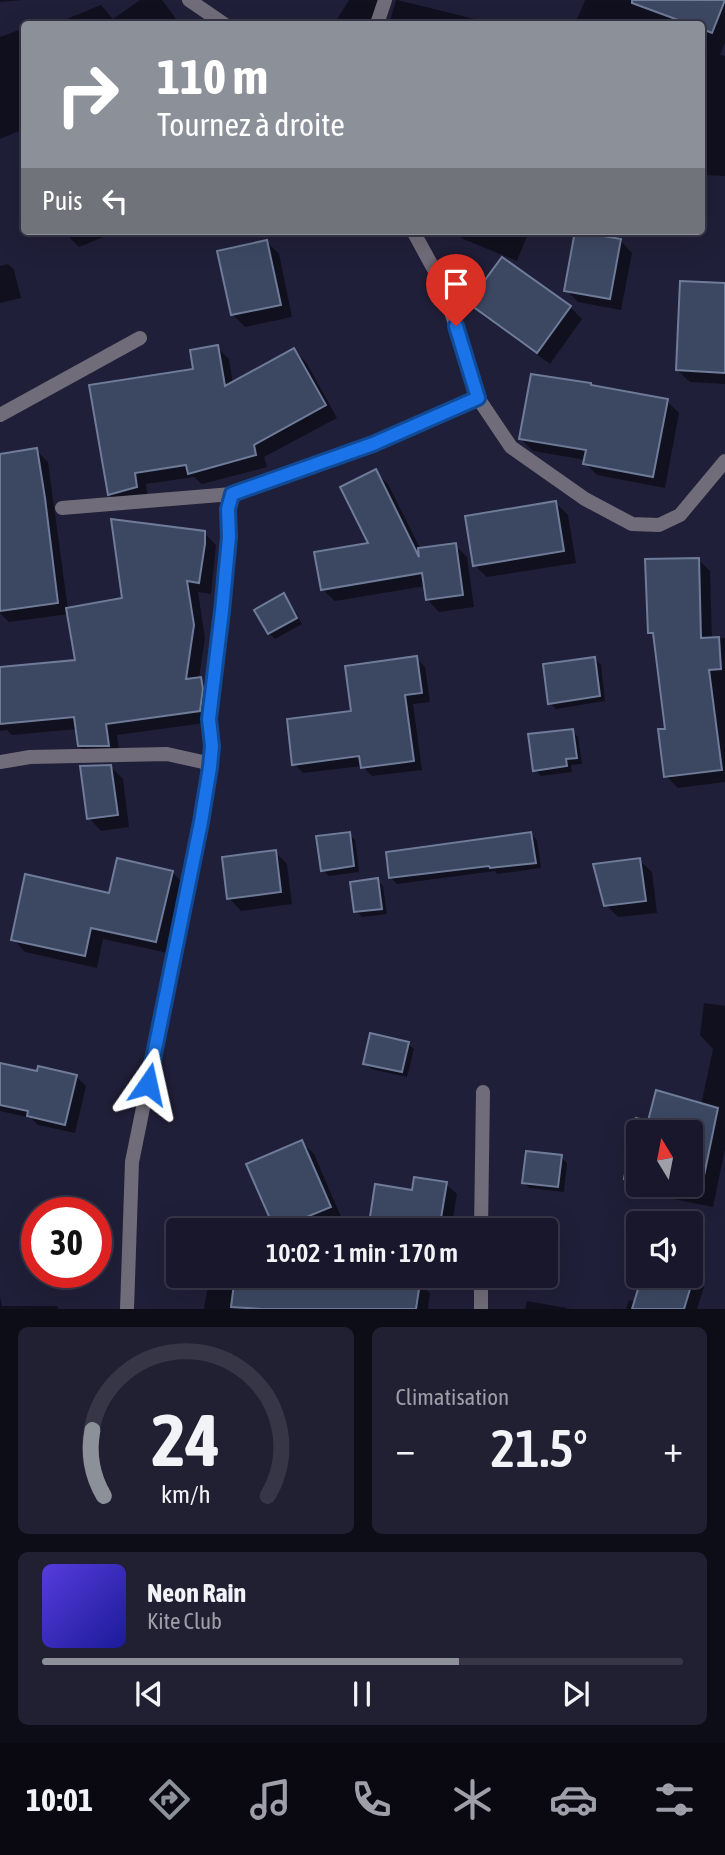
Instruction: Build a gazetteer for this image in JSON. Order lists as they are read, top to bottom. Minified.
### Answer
{"north":"top","page":{"turn":["110 m","Tournez à droite"],"then":"Puis","limit":"30","trip":"10:02 · 1 min · 170 m","tile":"Climatisation","heat":["−","21.5°","+"],"song":["Neon Rain","Kite Club"],"tabs":"10:01","gauge":["24","km/h"]}}
